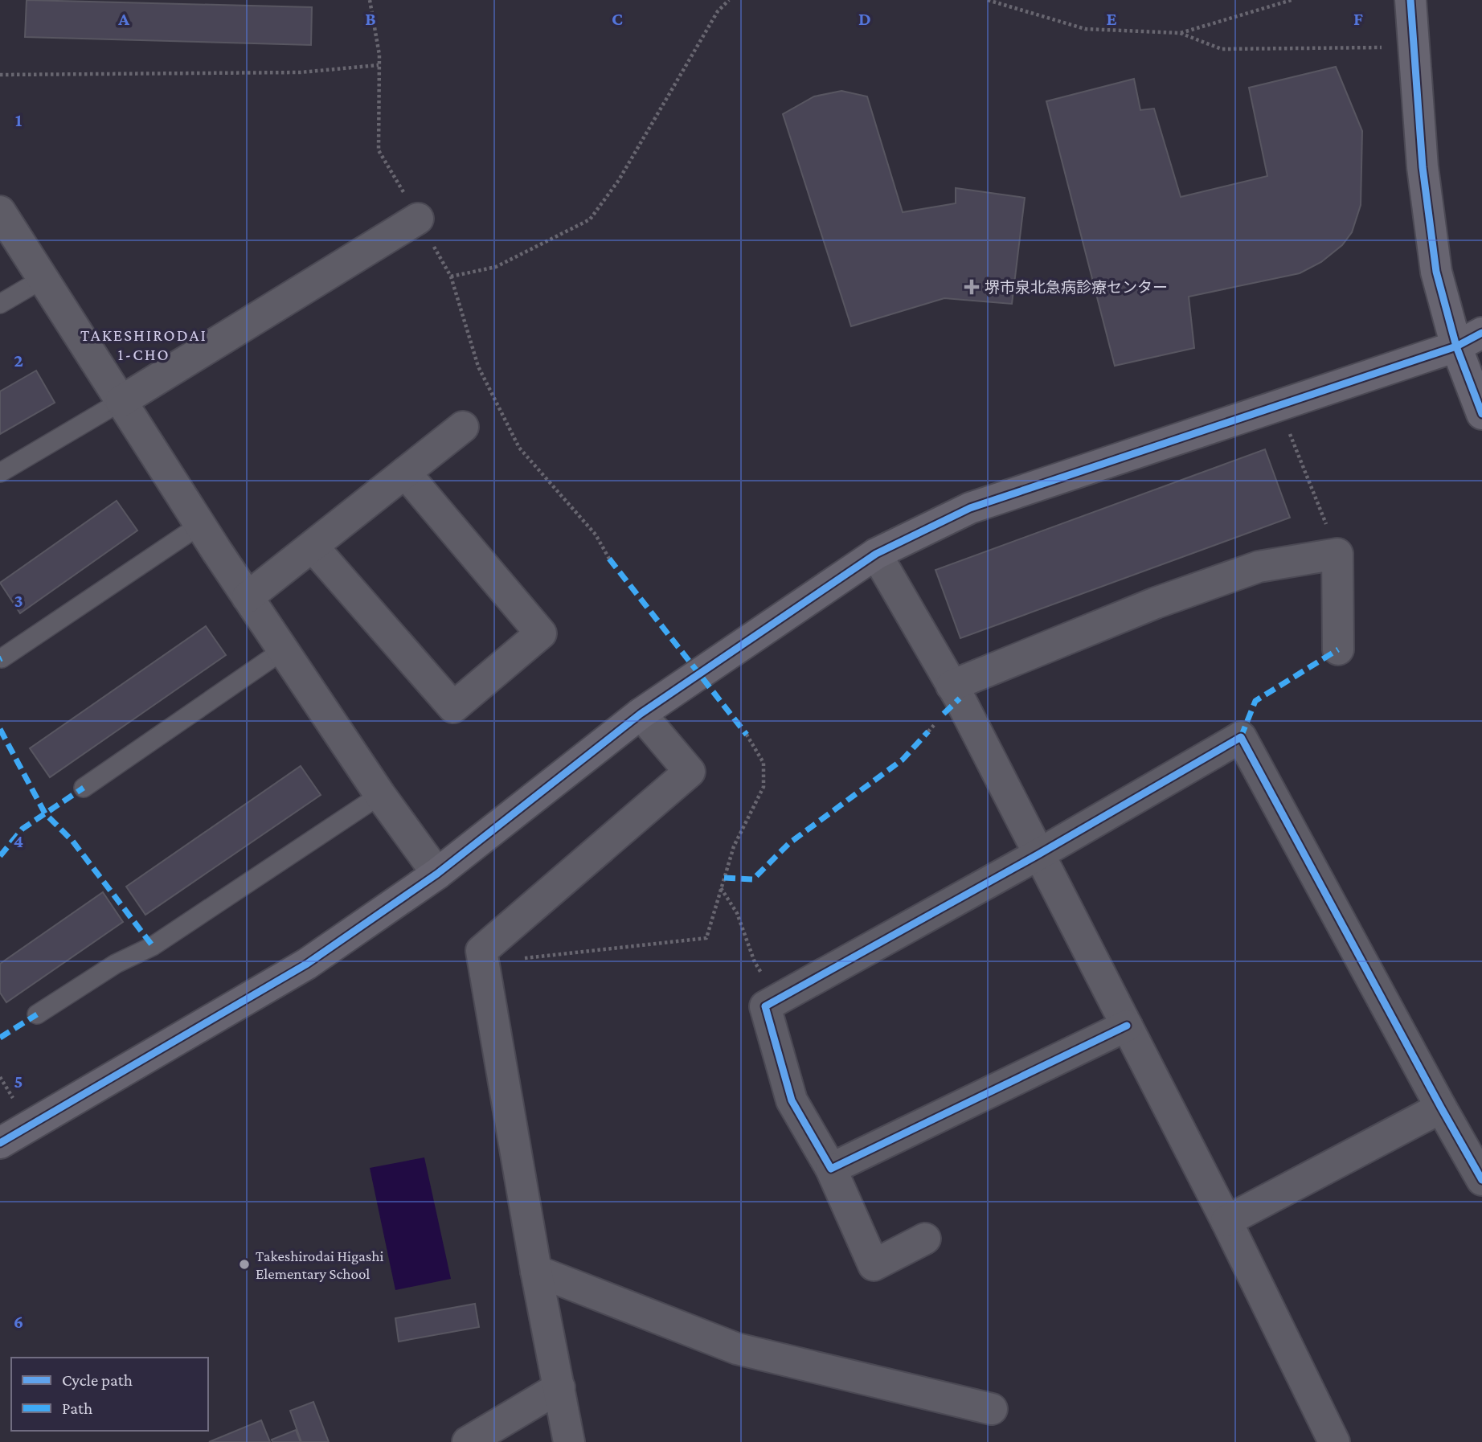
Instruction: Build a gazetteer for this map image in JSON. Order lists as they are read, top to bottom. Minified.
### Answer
{"districts":["TAKESHIRODAI 1-CHO"],"places":{"health":["堺市泉北急病診療センター"],"other":["Takeshirodai Higashi Elementary School"]},"legend":["Cycle path","Path"],"grid":{"columns":["A","B","C","D","E","F"],"rows":["1","2","3","4","5","6"]}}
